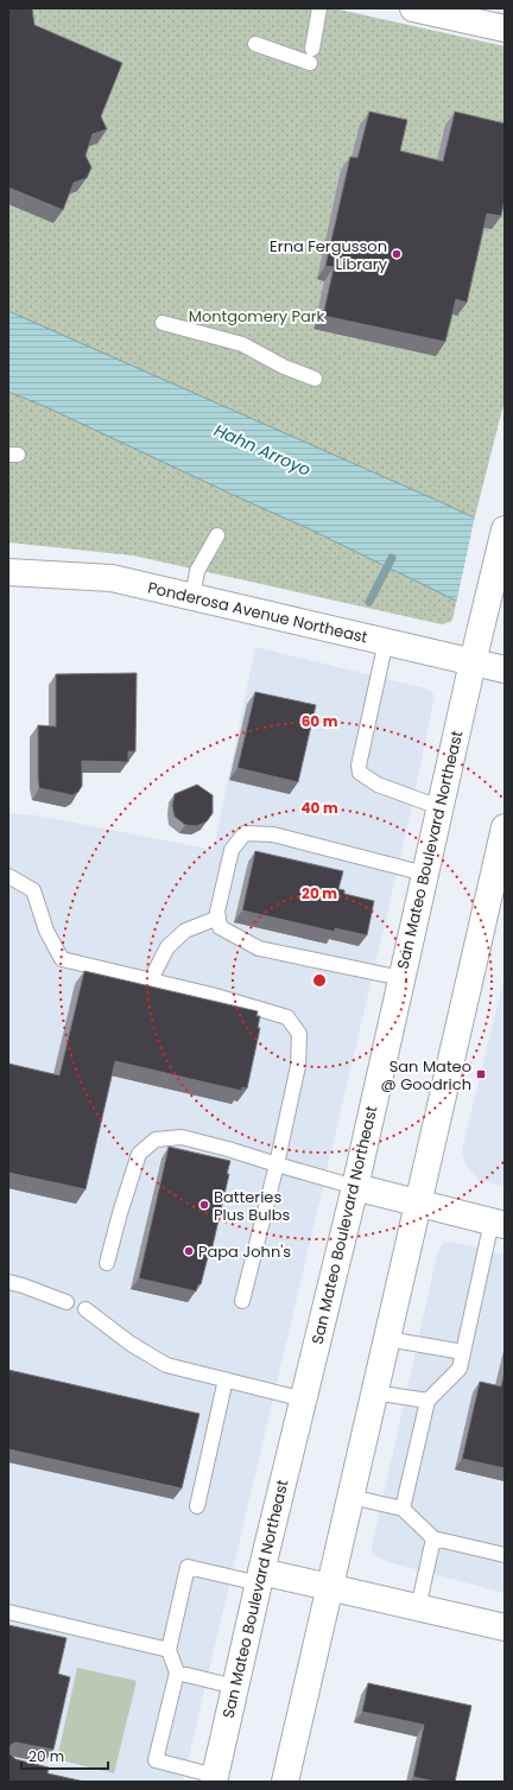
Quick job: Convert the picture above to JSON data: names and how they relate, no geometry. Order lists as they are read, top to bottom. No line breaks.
{"streets":{"main road":["Ponderosa Avenue Northeast","San Mateo Boulevard Northeast"]},"crossings":[["Ponderosa Avenue Northeast","San Mateo Boulevard Northeast"]],"water":["Hahn Arroyo"],"parks":["Montgomery Park"],"places":{"other":["Erna Fergusson Library","Batteries Plus Bulbs","Papa John's"],"transit":["San Mateo @ Goodrich"]},"scale_bar":"20 m","rings":["60 m","40 m","20 m"]}
